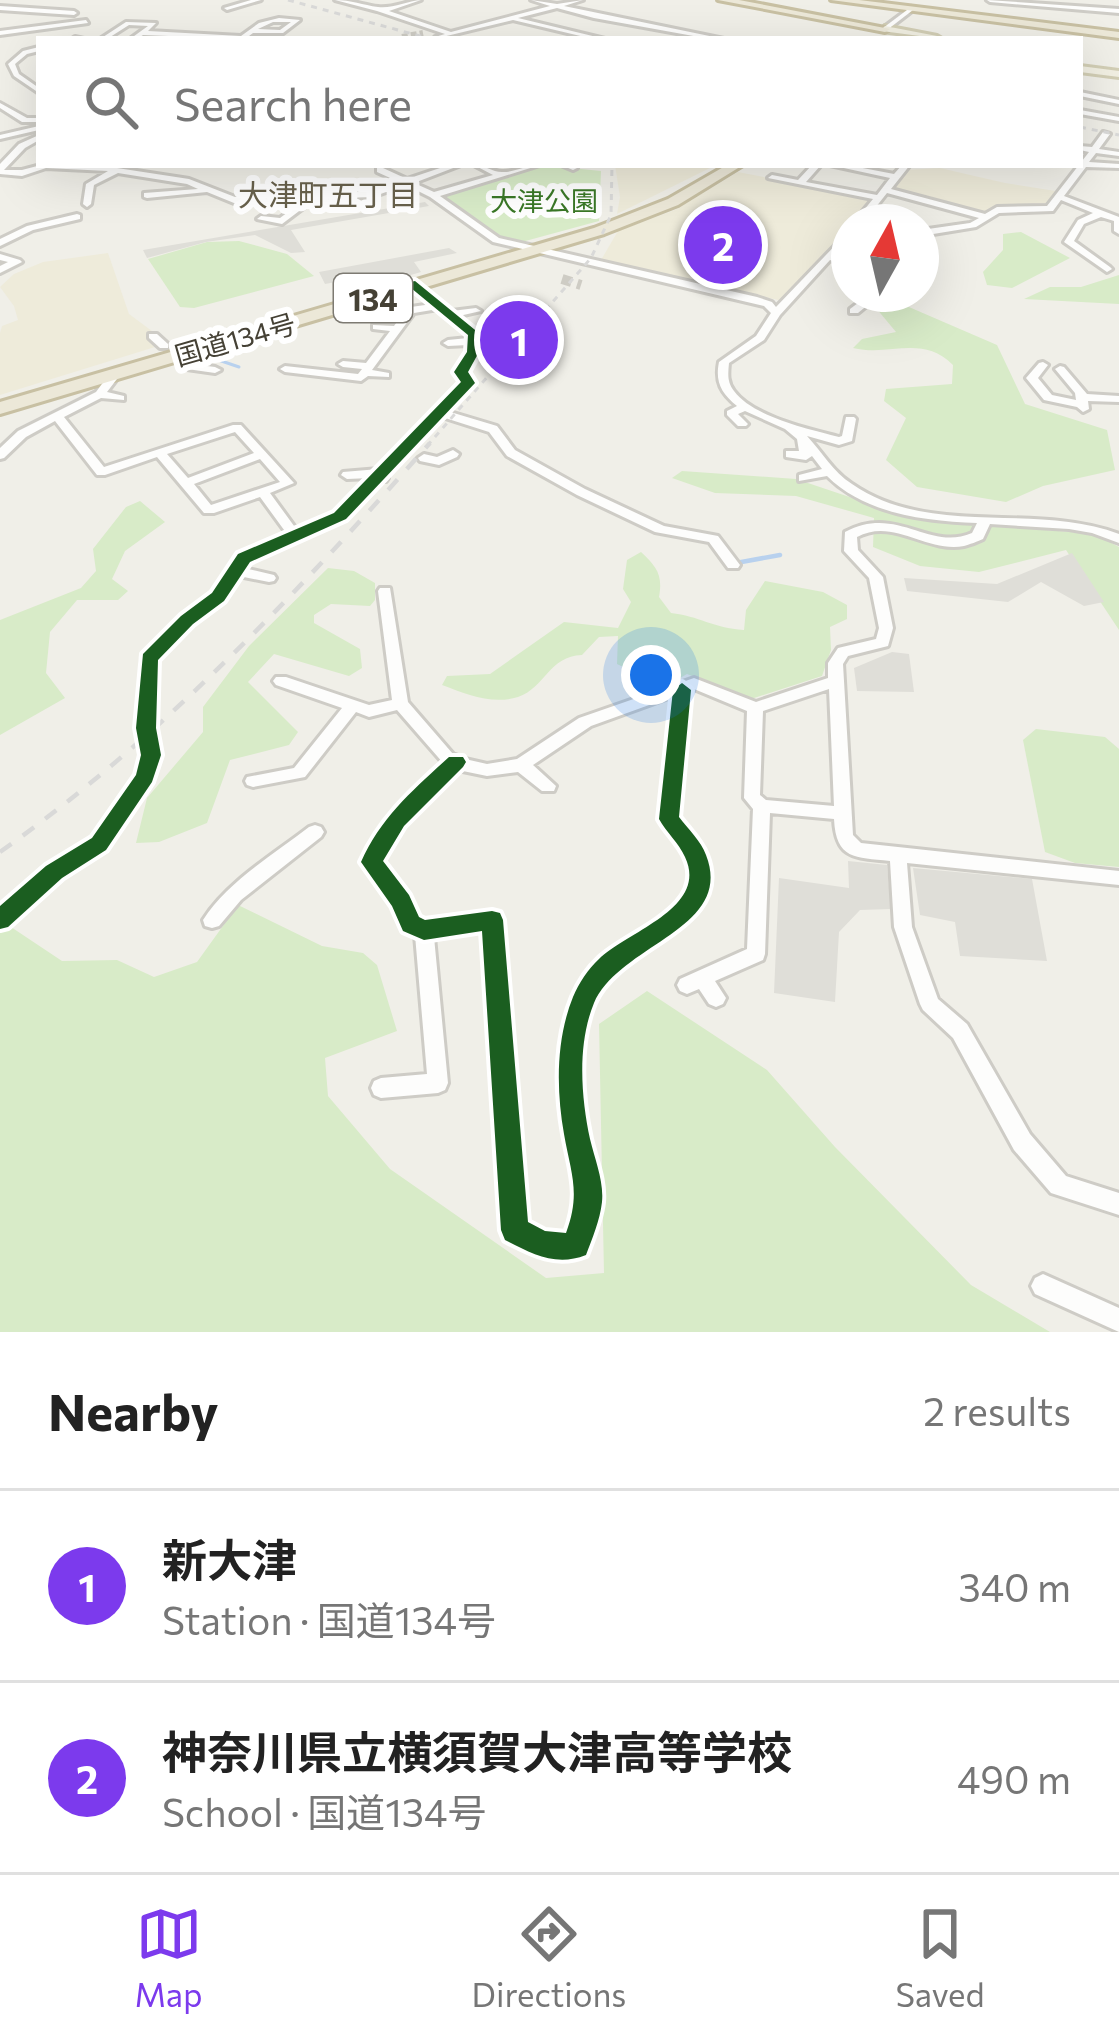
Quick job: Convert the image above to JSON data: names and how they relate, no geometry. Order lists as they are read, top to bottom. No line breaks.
{"streets":{"highway":["134","国道134号"]},"districts":["大津町五丁目"],"parks":["大津公園"],"north":"top","page":{"search":"Search here","pins":["2","1"],"heading":["Nearby","2 results"],"list":[{"mark":"1","name":"新大津","note":"Station · 国道134号","value":"340 m"},{"mark":"2","name":"神奈川県立横須賀大津高等学校","note":"School · 国道134号","value":"490 m"}],"nav":["Map","Directions","Saved"]}}
